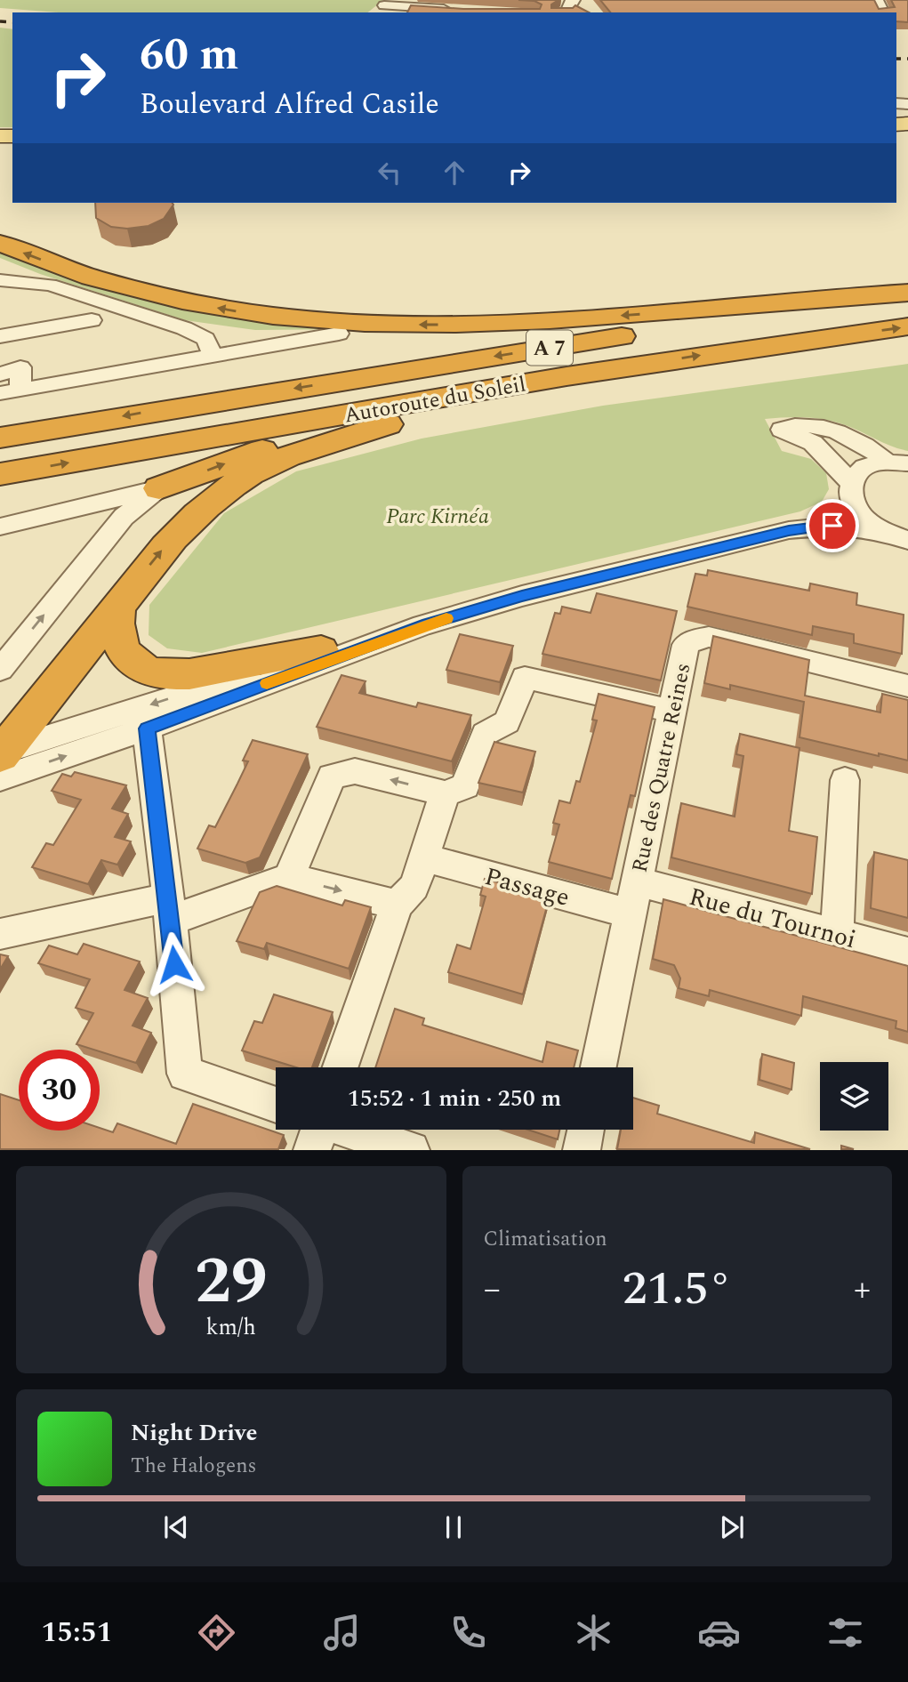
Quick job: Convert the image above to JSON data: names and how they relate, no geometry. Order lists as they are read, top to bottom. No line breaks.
{"streets":{"highway":["A 7","Autoroute du Soleil"],"street":["Rue des Quatre Reines","Passage","Rue du Tournoi"]},"crossings":[["Rue des Quatre Reines","Passage"],["Rue des Quatre Reines","Rue du Tournoi"]],"parks":["Parc Kirnéa"],"page":{"turn":["60 m","Boulevard Alfred Casile"],"limit":"30","trip":"15:52 · 1 min · 250 m","tile":"Climatisation","heat":["−","21.5°","+"],"song":["Night Drive","The Halogens"],"tabs":"15:51","gauge":["29","km/h"]}}
